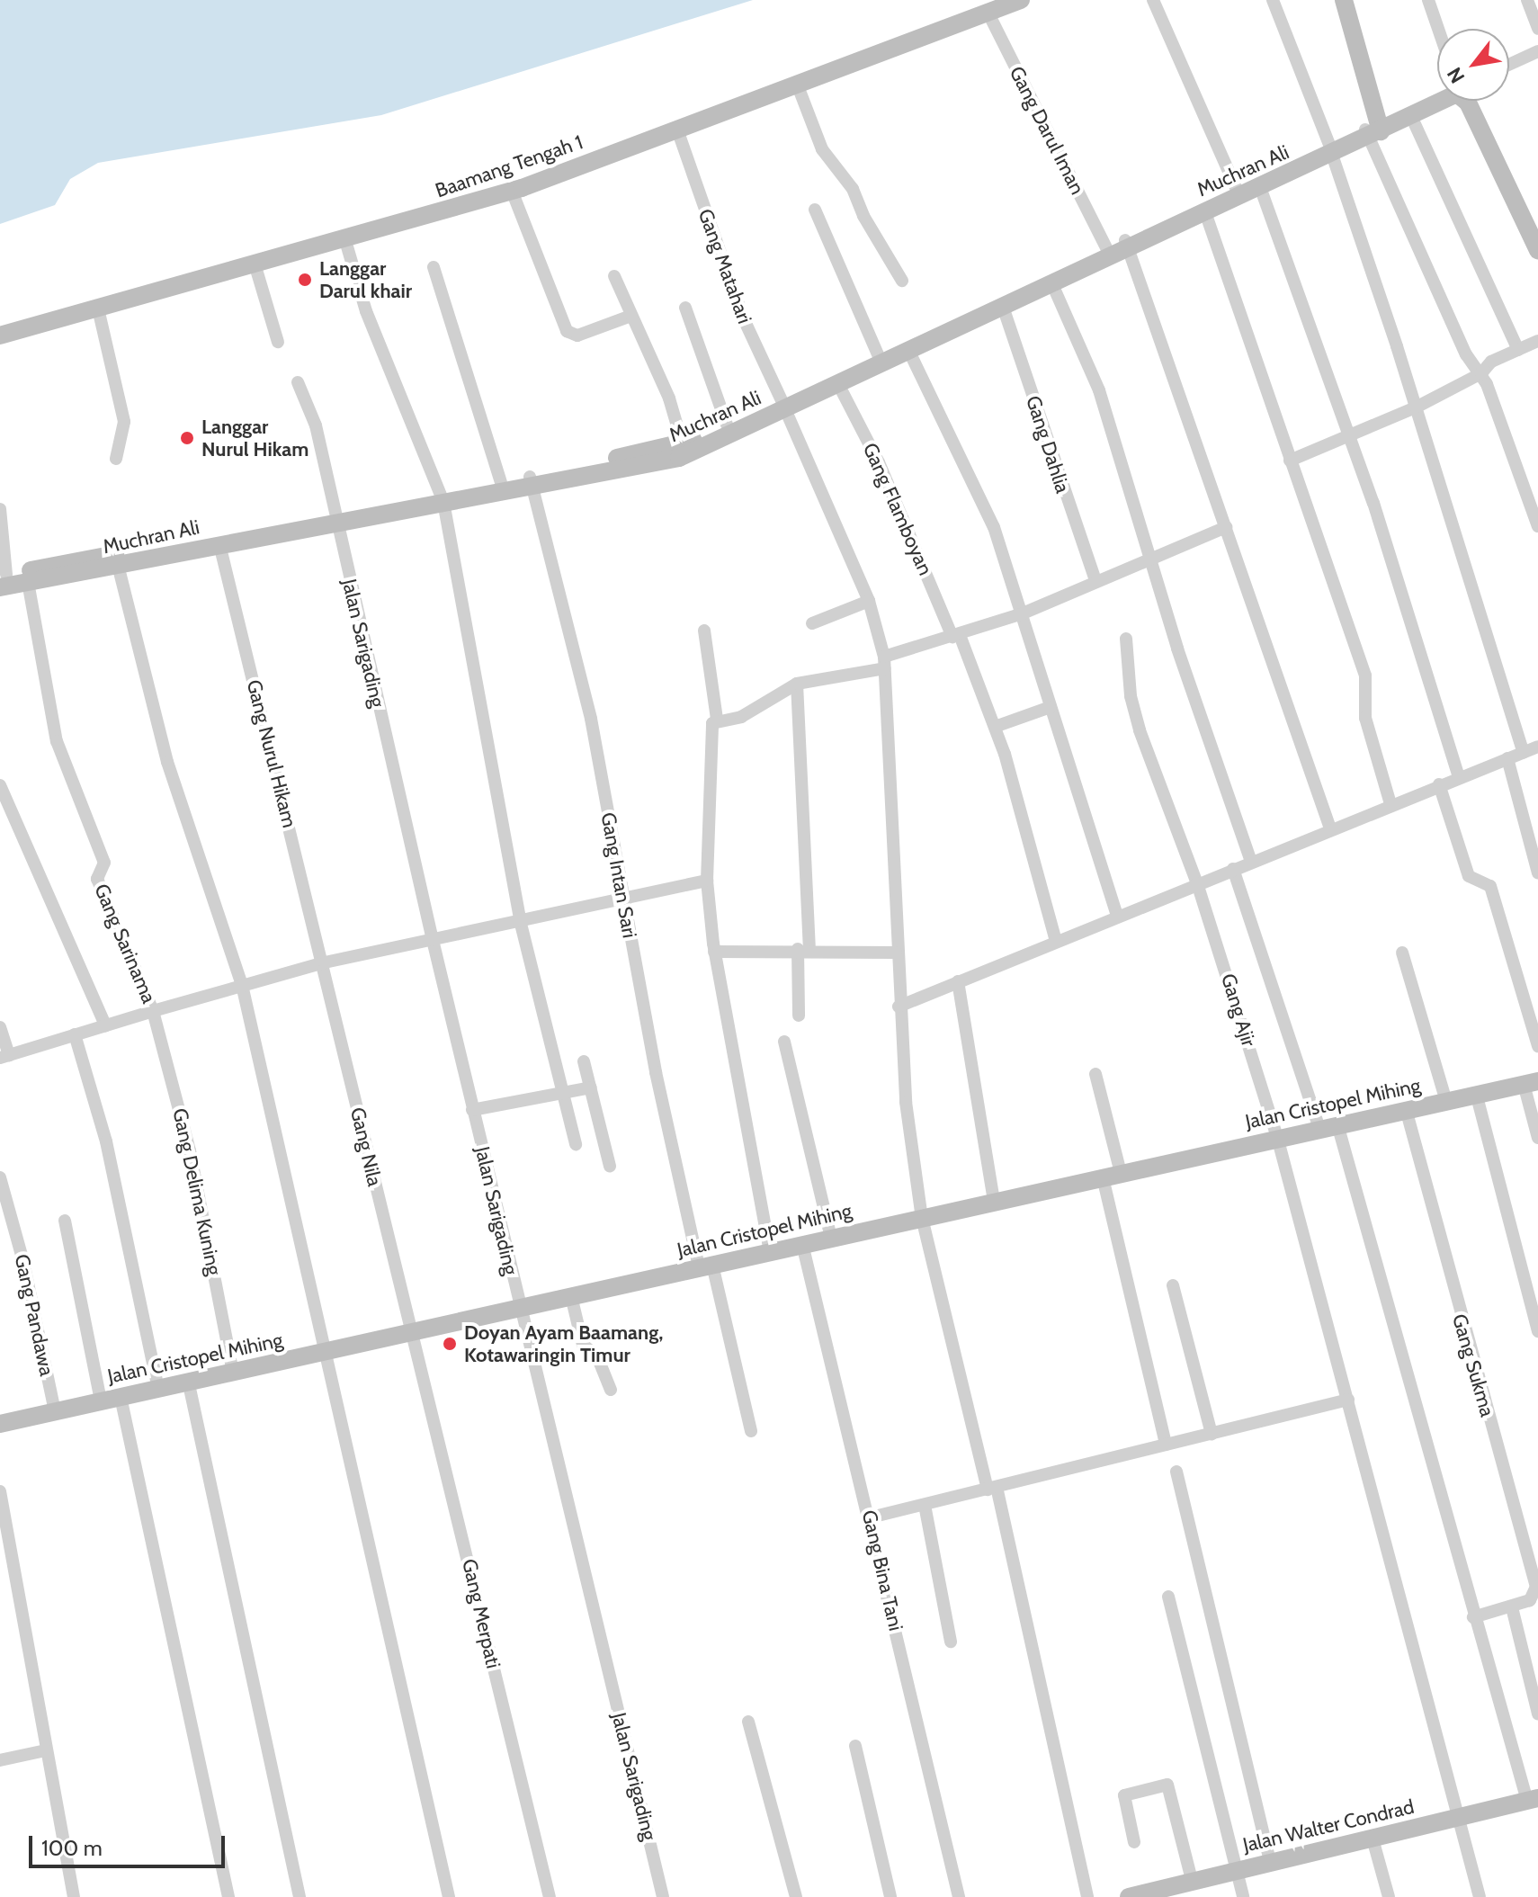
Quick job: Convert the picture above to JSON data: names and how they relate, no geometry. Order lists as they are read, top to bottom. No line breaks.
{"streets":{"street":["Gang Darul Iman","Baamang Tengah 1","Muchran Ali","Gang Matahari","Gang Dahlia","Gang Flamboyan","Jalan Sarigading","Gang Nurul Hikam","Gang Intan Sari","Gang Sarinama","Gang Ajir","Jalan Cristopel Mihing","Gang Nila","Gang Delima Kuning","Gang Pandawa","Gang Sukma","Gang Bina Tani","Gang Merpati","Jalan Walter Condrad"]},"crossings":[["Gang Darul Iman","Baamang Tengah 1"],["Gang Darul Iman","Muchran Ali"],["Baamang Tengah 1","Gang Matahari"],["Muchran Ali","Gang Matahari"],["Muchran Ali","Gang Dahlia"],["Muchran Ali","Gang Flamboyan"],["Muchran Ali","Jalan Sarigading"],["Muchran Ali","Gang Nurul Hikam"],["Muchran Ali","Gang Intan Sari"],["Muchran Ali","Gang Sarinama"],["Gang Matahari","Jalan Cristopel Mihing"],["Jalan Sarigading","Gang Sarinama"],["Jalan Sarigading","Jalan Cristopel Mihing"],["Gang Nurul Hikam","Gang Sarinama"],["Gang Nurul Hikam","Gang Nila"],["Gang Intan Sari","Gang Sarinama"],["Gang Intan Sari","Jalan Cristopel Mihing"],["Gang Sarinama","Gang Nila"],["Gang Sarinama","Gang Delima Kuning"],["Gang Ajir","Jalan Cristopel Mihing"],["Gang Ajir","Jalan Walter Condrad"],["Jalan Cristopel Mihing","Gang Nila"],["Jalan Cristopel Mihing","Gang Delima Kuning"],["Jalan Cristopel Mihing","Gang Pandawa"],["Jalan Cristopel Mihing","Gang Sukma"],["Jalan Cristopel Mihing","Gang Bina Tani"],["Jalan Cristopel Mihing","Gang Merpati"],["Gang Nila","Gang Merpati"]],"places":["Langgar Darul khair","Langgar Nurul Hikam","Doyan Ayam Baamang, Kotawaringin Timur"],"scale_bar":"100 m","north":"bottom left"}
